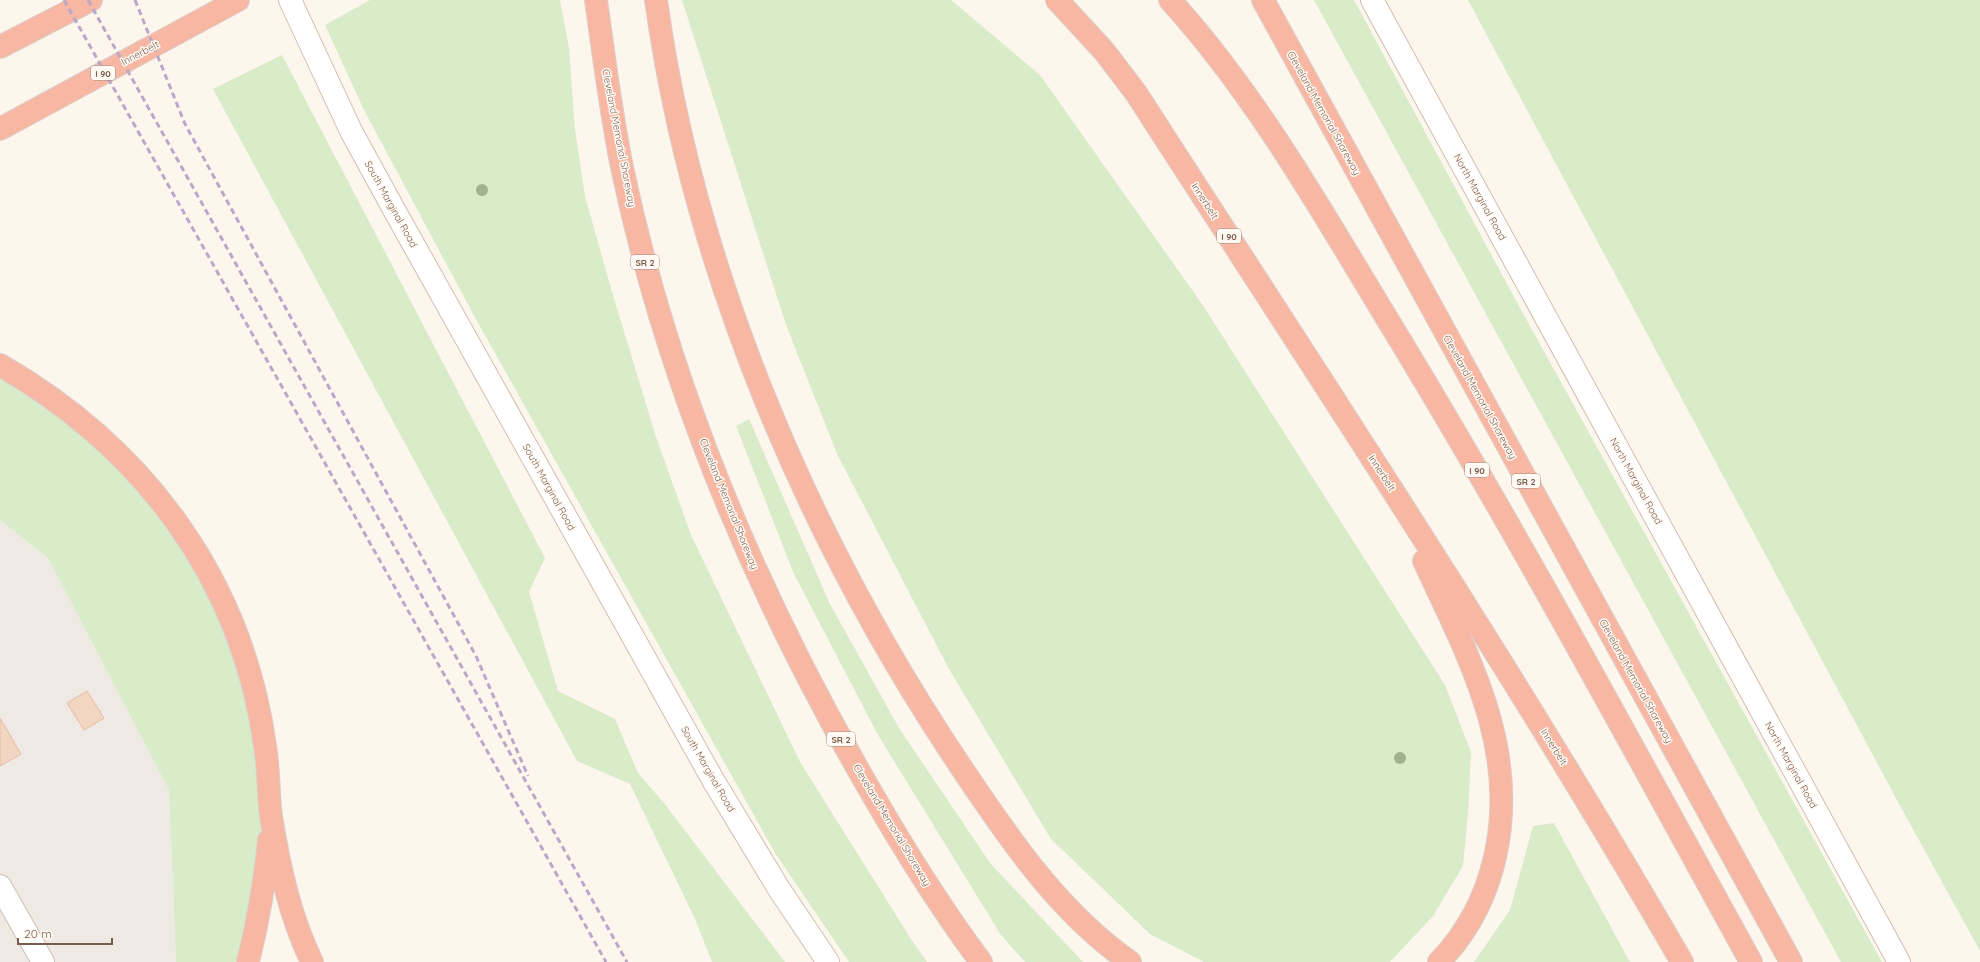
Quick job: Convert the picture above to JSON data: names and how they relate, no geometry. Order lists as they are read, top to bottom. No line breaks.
{"streets":{"highway":["Innerbelt","I 90","Cleveland Memorial Shoreway","SR 2"],"street":["North Marginal Road","South Marginal Road"]},"scale_bar":"20 m"}
